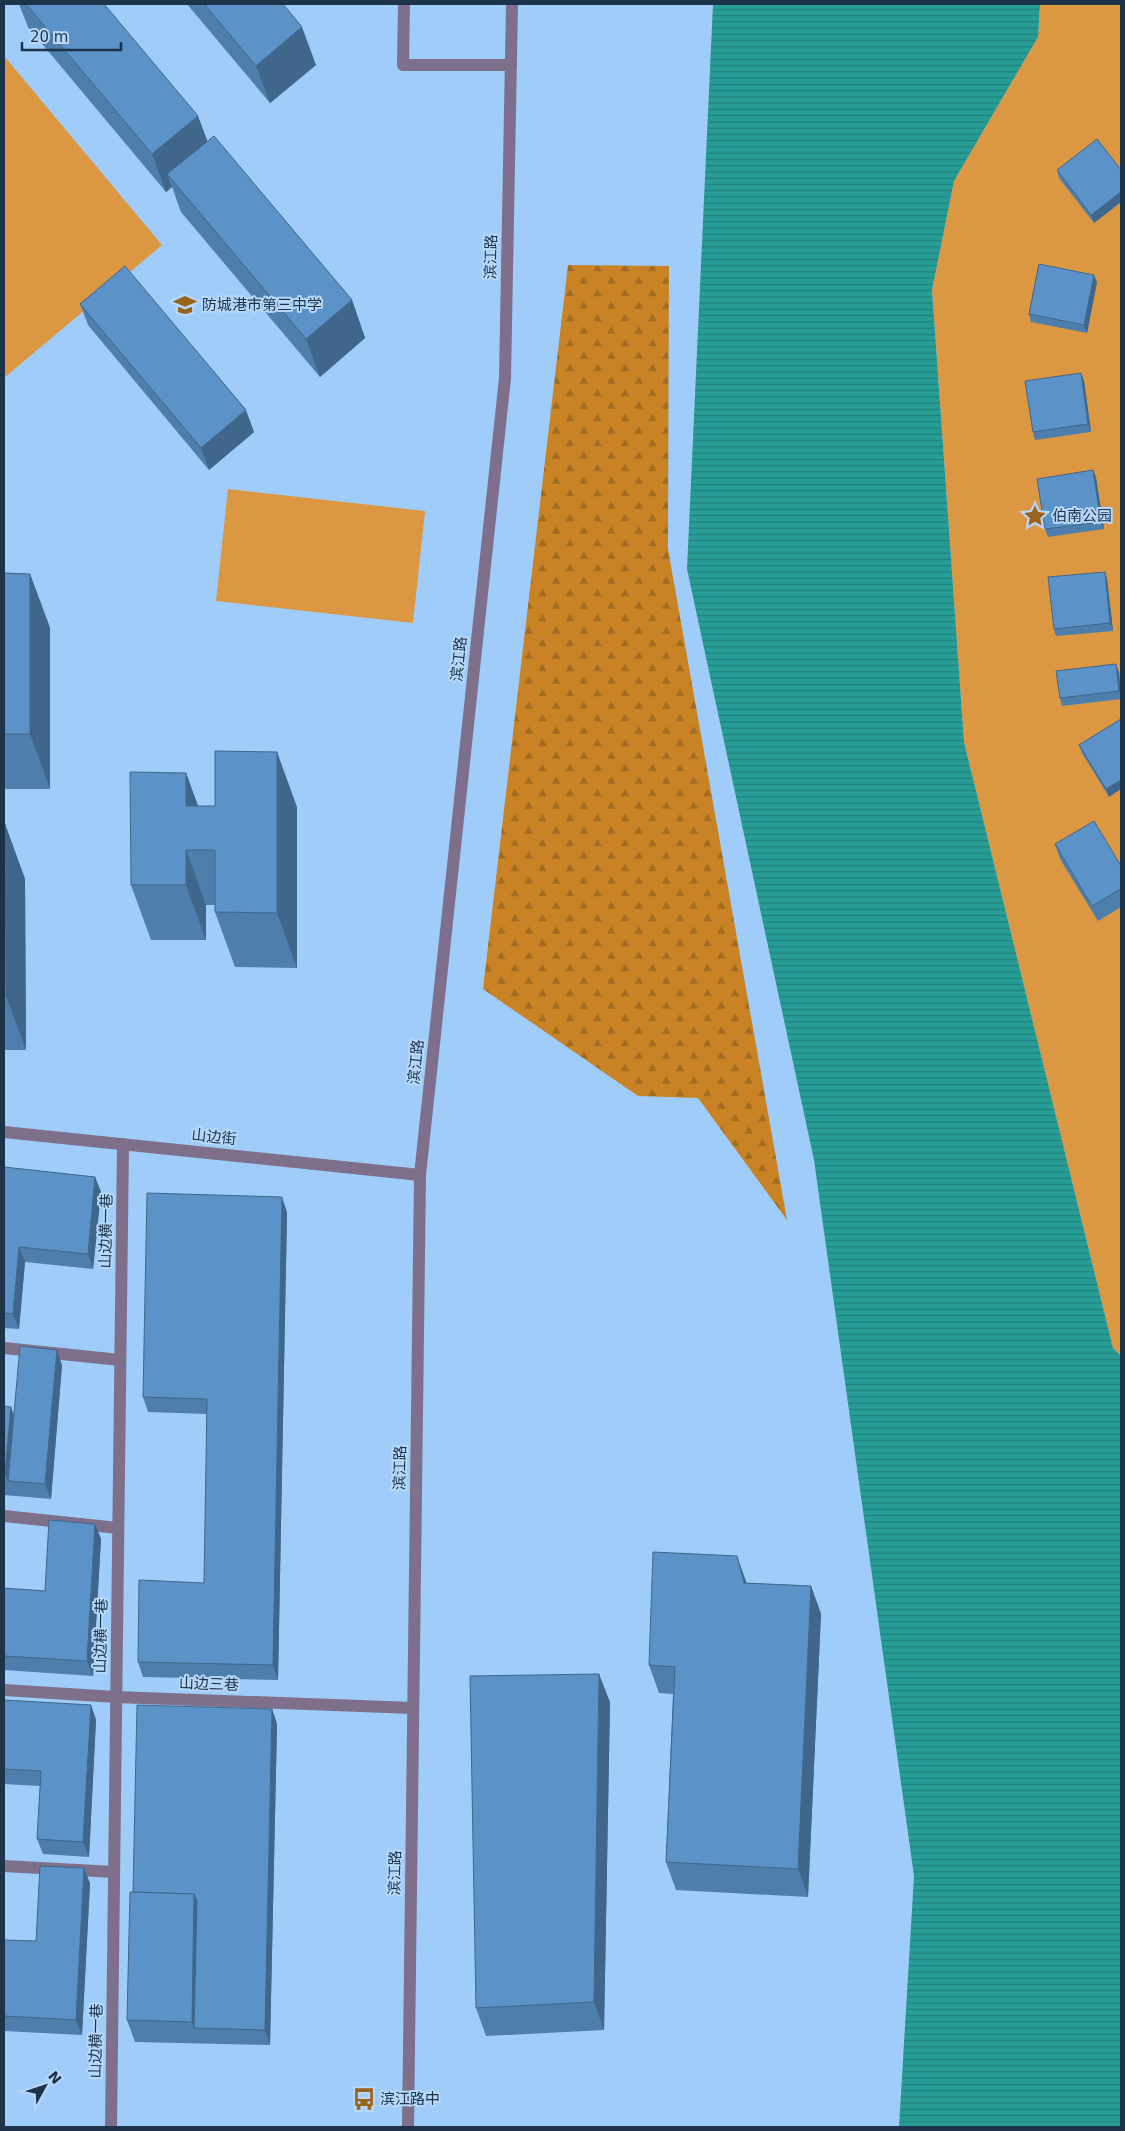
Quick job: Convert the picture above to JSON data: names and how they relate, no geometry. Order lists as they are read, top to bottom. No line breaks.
{"streets":{"street":["滨江路","山边街","山边横一巷","山边三巷"]},"crossings":[["滨江路","山边街"],["滨江路","山边三巷"],["山边街","山边横一巷"],["山边横一巷","山边三巷"]],"places":{"school or university":["防城港市第三中学"],"place":["伯南公园"],"bus stop":["滨江路中"]},"scale_bar":"20 m","north":"top right"}
